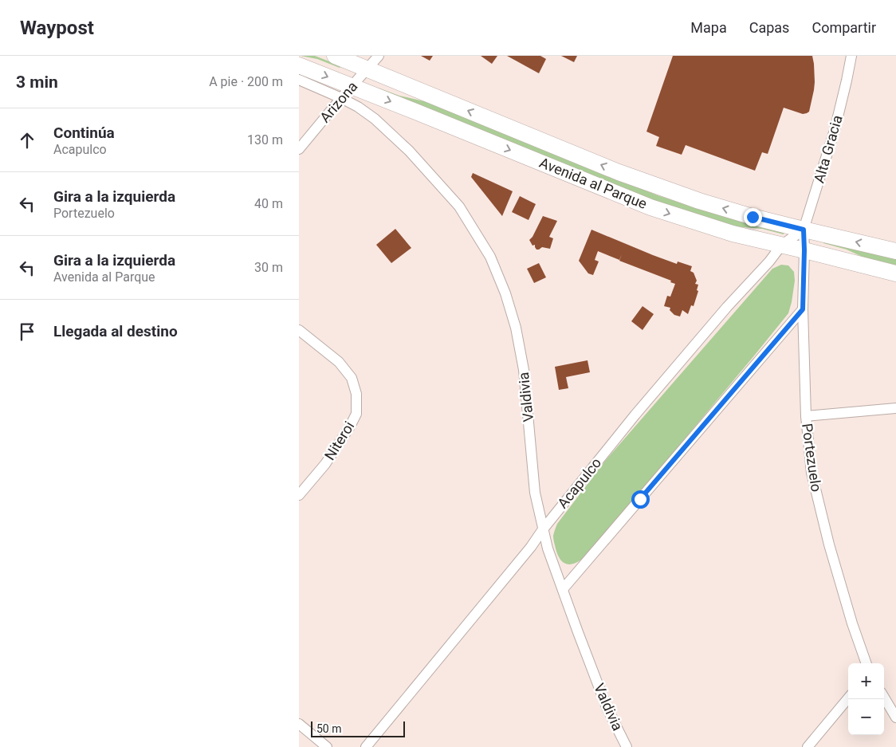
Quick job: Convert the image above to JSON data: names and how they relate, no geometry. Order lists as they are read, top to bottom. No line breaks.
{"streets":{"main road":["Avenida al Parque"],"street":["Arizona","Alta Gracia","Valdivia","Niteroi","Portezuelo","Acapulco"]},"crossings":[["Arizona","Avenida al Parque"],["Arizona","Valdivia"],["Alta Gracia","Avenida al Parque"],["Alta Gracia","Portezuelo"],["Avenida al Parque","Valdivia"],["Avenida al Parque","Portezuelo"],["Avenida al Parque","Acapulco"],["Valdivia","Acapulco"]],"scale_bar":"50 m","page":{"header":"Waypost","nav":["Mapa","Capas","Compartir"],"heading":["3 min","A pie · 200 m"],"list":[["Continúa","Acapulco","130 m"],["Gira a la izquierda","Portezuelo","40 m"],["Gira a la izquierda","Avenida al Parque","30 m"],"Llegada al destino"],"map_buttons":["+","−"],"scale":"50 m"}}
